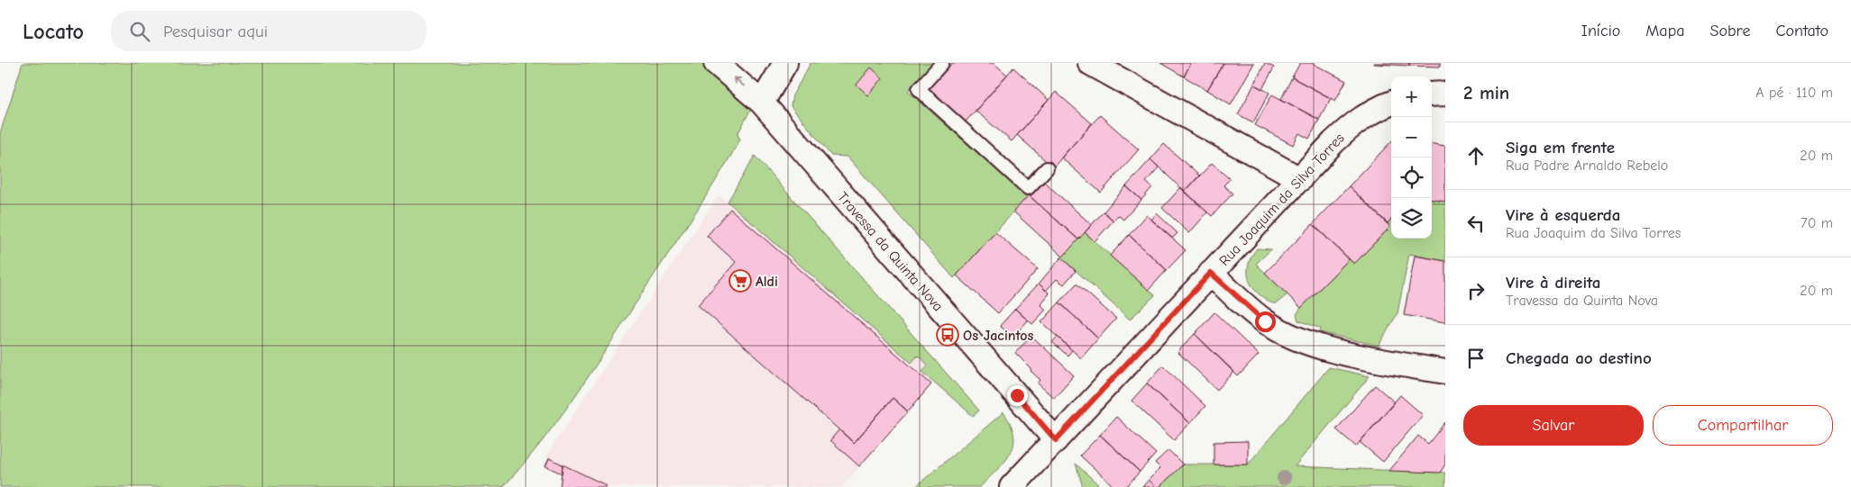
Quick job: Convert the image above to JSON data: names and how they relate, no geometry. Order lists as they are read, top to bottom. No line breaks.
{"streets":{"street":["Rua Joaquim da Silva Torres","Travessa da Quinta Nova"]},"crossings":[["Rua Joaquim da Silva Torres","Travessa da Quinta Nova"]],"places":{"supermarket":["Aldi"],"bus stop":["Os Jacintos"]},"page":{"header":"Locato","search":"Pesquisar aqui","nav":["Início","Mapa","Sobre","Contato"],"heading":["2 min","A pé · 110 m"],"map_buttons":["+","−"],"list":[["Siga em frente","Rua Padre Arnaldo Rebelo","20 m"],["Vire à esquerda","Rua Joaquim da Silva Torres","70 m"],["Vire à direita","Travessa da Quinta Nova","20 m"],"Chegada ao destino"],"buttons":["Salvar","Compartilhar"]}}
